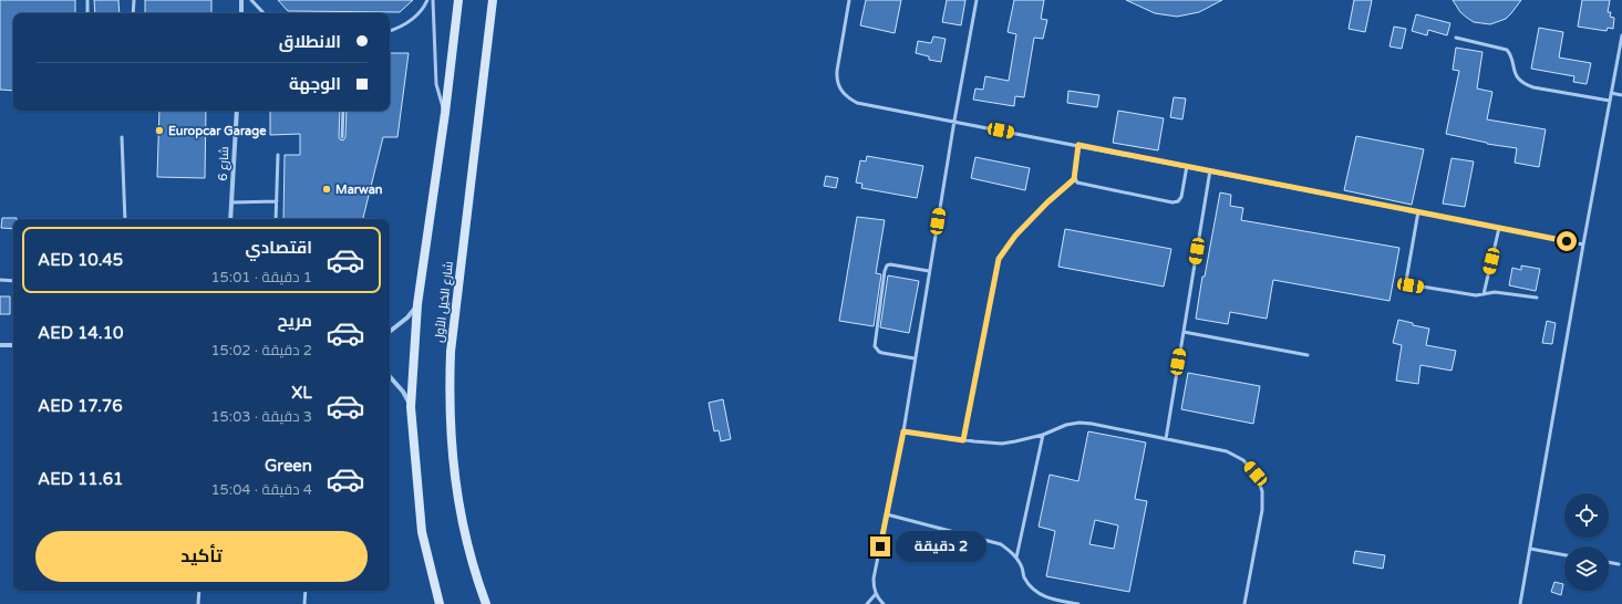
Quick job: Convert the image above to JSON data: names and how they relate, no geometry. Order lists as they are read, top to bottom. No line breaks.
{"streets":{"main road":["شارع الخيل الأول"],"street":["شارع 6"]},"places":["Europcar Garage","Marwan"],"page":{"banner":["الانطلاق","الوجهة"],"list":[{"name":"اقتصادي","note":"1 دقيقة · 15:01","value":"AED 10.45"},{"name":"مريح","note":"2 دقيقة · 15:02","value":"AED 14.10"},{"name":"XL","note":"3 دقيقة · 15:03","value":"AED 17.76"},{"name":"Green","note":"4 دقيقة · 15:04","value":"AED 11.61"}],"buttons":"تأكيد","bubble":"2 دقيقة"}}
